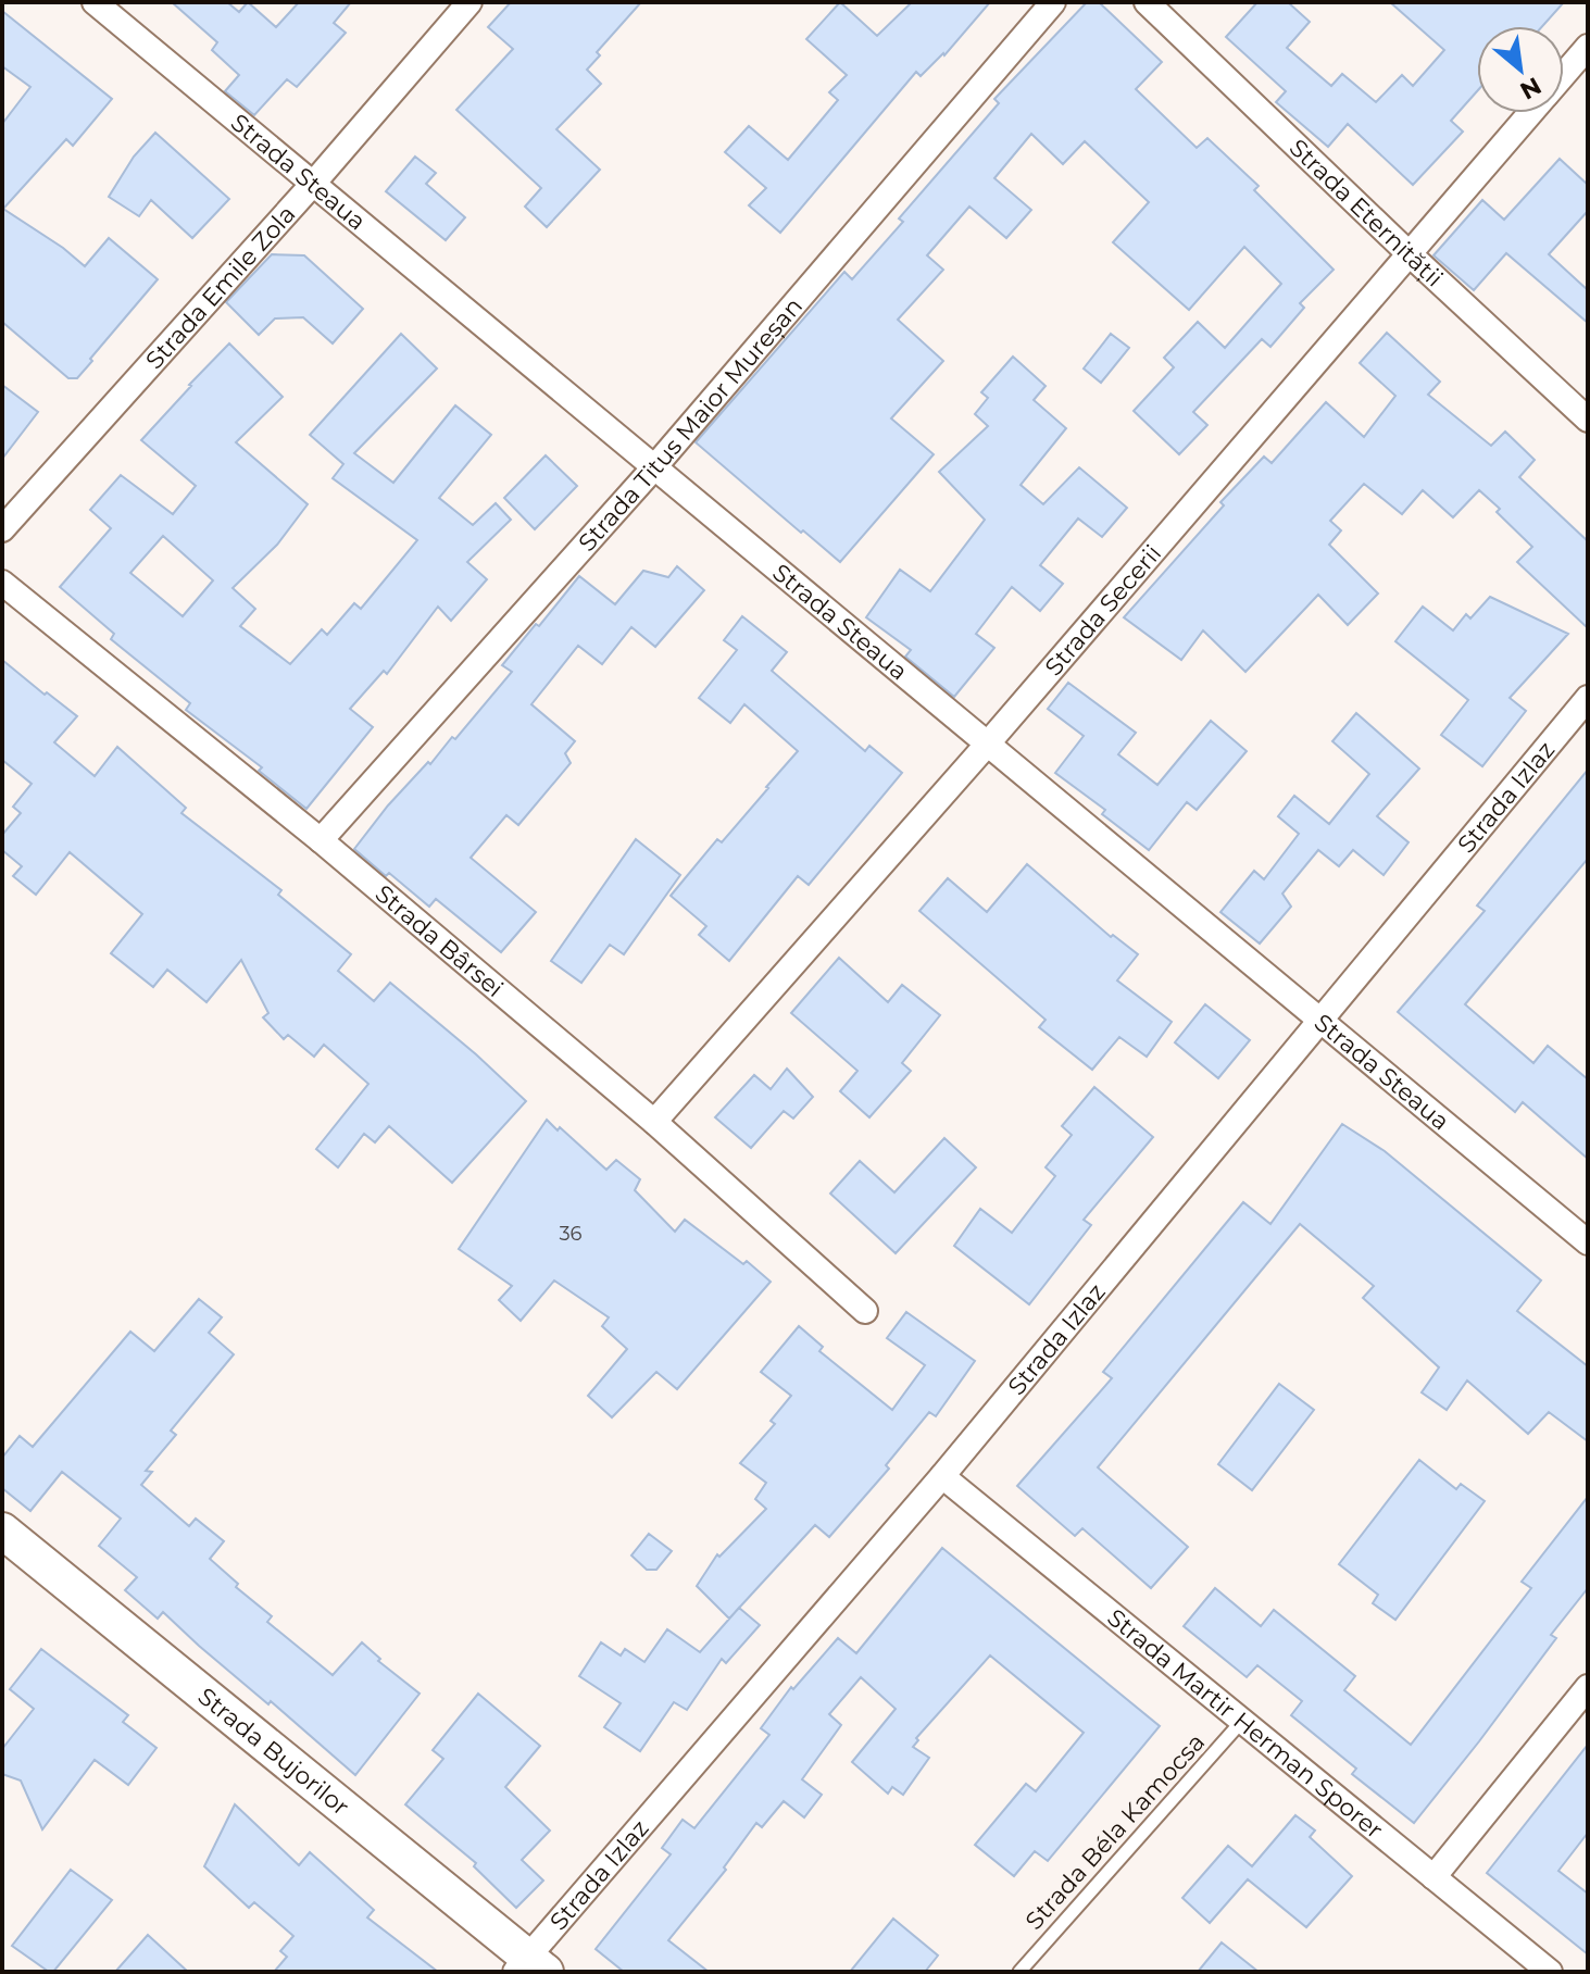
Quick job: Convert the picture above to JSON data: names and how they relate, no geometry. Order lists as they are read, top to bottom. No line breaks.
{"streets":{"main road":["Strada Bujorilor"],"street":["Strada Steaua","Strada Eternității","Strada Emile Zola","Strada Titus Maior Mureșan","Strada Secerii","Strada Izlaz","Strada Bârsei","Strada Martir Herman Sporer"],"lane":["Strada Béla Kamocsa"]},"crossings":[["Strada Steaua","Strada Emile Zola"],["Strada Steaua","Strada Titus Maior Mureșan"],["Strada Steaua","Strada Secerii"],["Strada Steaua","Strada Izlaz"],["Strada Eternității","Strada Secerii"],["Strada Titus Maior Mureșan","Strada Bârsei"],["Strada Secerii","Strada Bârsei"],["Strada Izlaz","Strada Martir Herman Sporer"],["Strada Izlaz","Strada Bujorilor"],["Strada Martir Herman Sporer","Strada Béla Kamocsa"]],"house_numbers":["36"],"north":"bottom right"}
